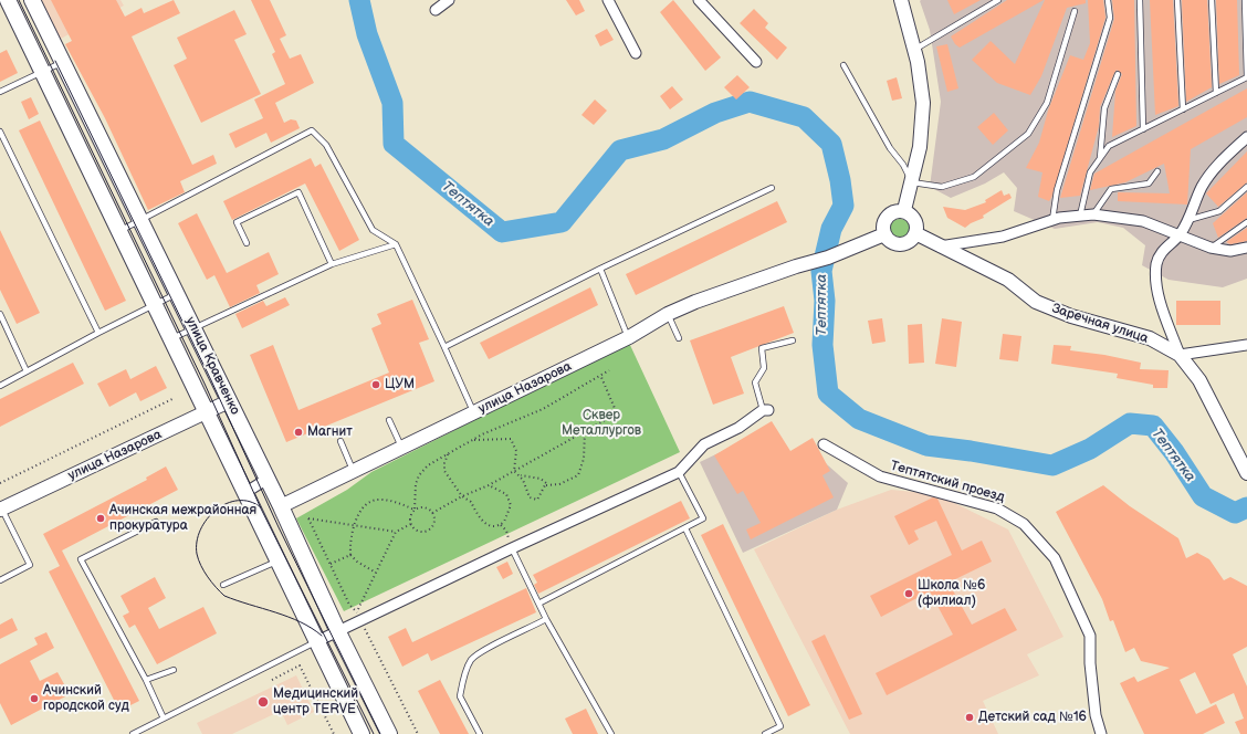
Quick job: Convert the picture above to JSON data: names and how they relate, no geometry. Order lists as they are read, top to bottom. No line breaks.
{"streets":{"main road":["Заречная улица","улица Кравченко","улица Назарова"],"street":["Тептятский проезд"]},"crossings":[["Заречная улица","улица Назарова"],["улица Кравченко","улица Назарова"]],"water":["Тептятка"],"parks":["Сквер Металлургов"],"places":["ЦУМ","Магнит","Ачинская межрайонная прокуратура","Школа №6 (филиал)","Ачинский городской суд","Медицинский центр TERVE","Детский сад №16"]}
